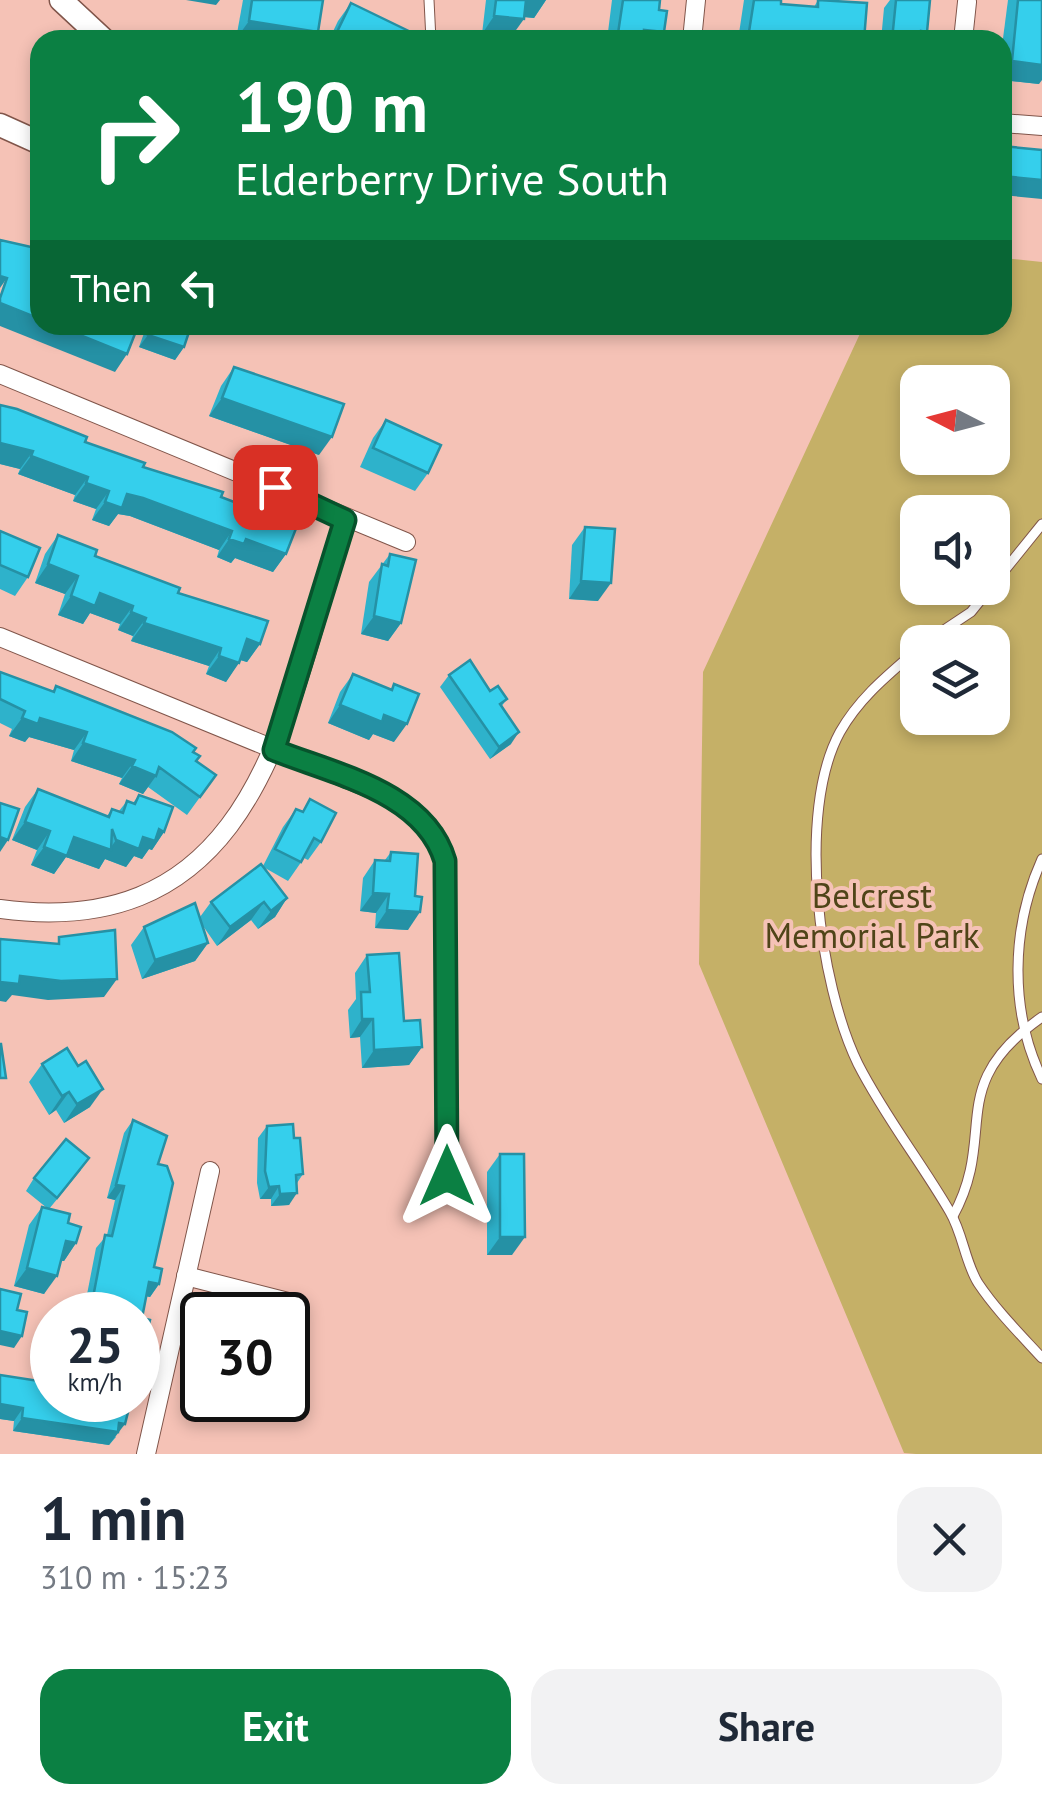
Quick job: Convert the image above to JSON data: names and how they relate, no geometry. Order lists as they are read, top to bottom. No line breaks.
{"parks":["Belcrest Memorial Park"],"north":"left","page":{"turn":["190 m","Elderberry Drive South"],"then":"Then","speed":"25 km/h","limit":"30","heading":["1 min","310 m · 15:23"],"buttons":["Exit","Share"]}}
